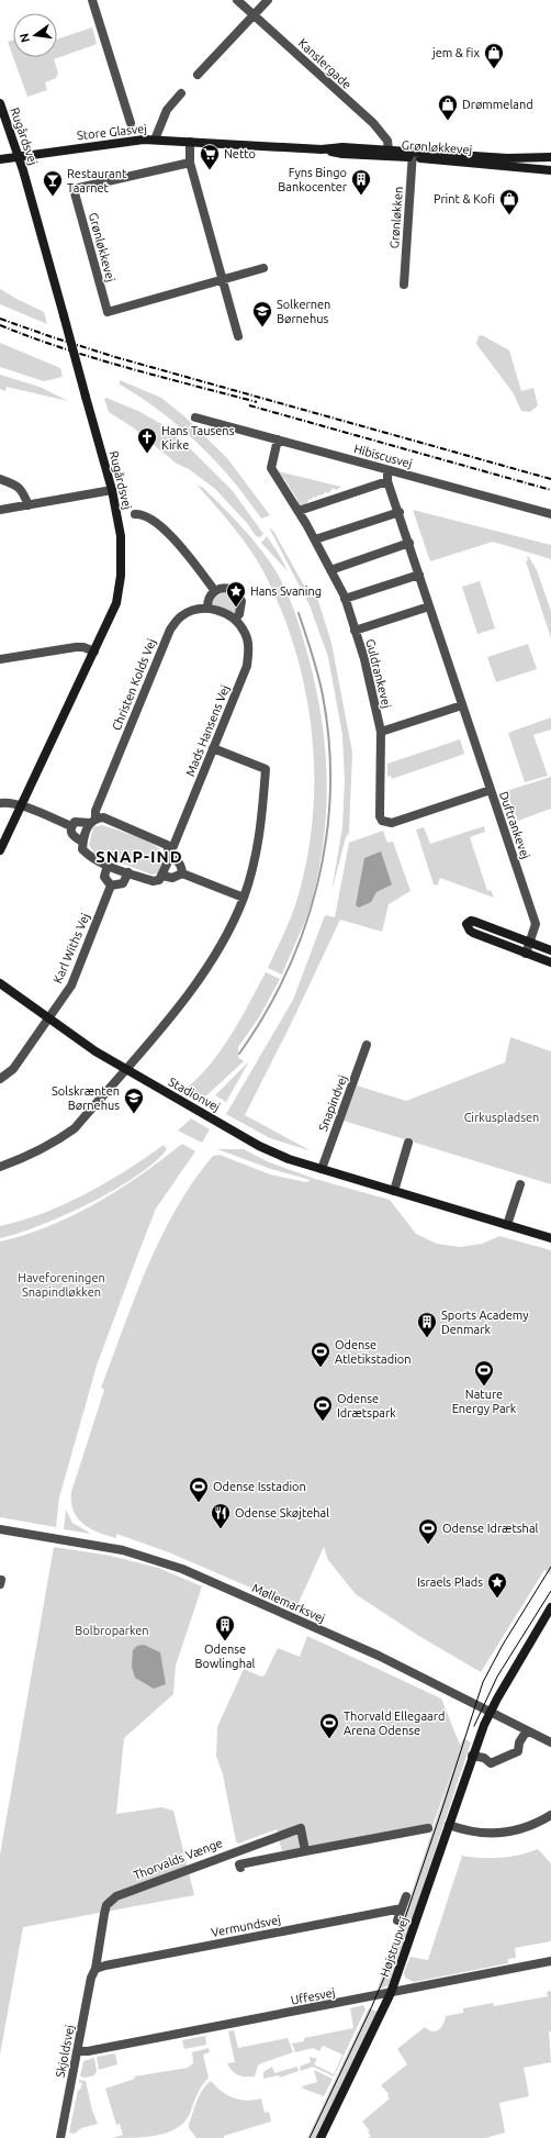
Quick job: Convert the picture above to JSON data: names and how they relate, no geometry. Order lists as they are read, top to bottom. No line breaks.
{"streets":{"street":["Kanslergade","Store Glasvej","Rugårdsvej","Grønløkkevej","Grønløkken","Hibiscusvej","Guldrankevej","Christen Kolds Vej","Mads Hansens Vej","Duftrankevej","Karl Withs Vej","Stadionvej","Snapindvej","Møllemarksvej","Thorvalds Vænge","Vermundsvej","Højstrupvej","Uffesvej","Skjoldsvej"]},"crossings":[["Kanslergade","Grønløkkevej"],["Store Glasvej","Rugårdsvej"],["Store Glasvej","Grønløkkevej"],["Grønløkkevej","Grønløkken"],["Hibiscusvej","Guldrankevej"],["Hibiscusvej","Duftrankevej"],["Guldrankevej","Duftrankevej"],["Karl Withs Vej","Stadionvej"],["Stadionvej","Snapindvej"],["Møllemarksvej","Højstrupvej"],["Thorvalds Vænge","Vermundsvej"],["Thorvalds Vænge","Skjoldsvej"],["Vermundsvej","Skjoldsvej"],["Højstrupvej","Uffesvej"],["Uffesvej","Skjoldsvej"]],"districts":["SNAP-IND"],"parks":["Cirkuspladsen","Haveforeningen Snapindløkken","Bolbroparken"],"places":{"shop":["jem & fix","Drømmeland","Print & Kofi"],"supermarket":["Netto"],"building":["Fyns Bingo Bankocenter","Sports Academy Denmark","Odense Bowlinghal"],"bar":["Restaurant Taarnet"],"school or university":["Solkernen Børnehus","Solskrænten Børnehus"],"church":["Hans Tausens Kirke"],"place":["Hans Svaning","Israels Plads"],"sports":["Odense Atletikstadion","Nature Energy Park","Odense Idrætspark","Odense Isstadion","Odense Idrætshal","Thorvald Ellegaard Arena Odense"],"restaurant":["Odense Skøjtehal"]},"north":"left"}
